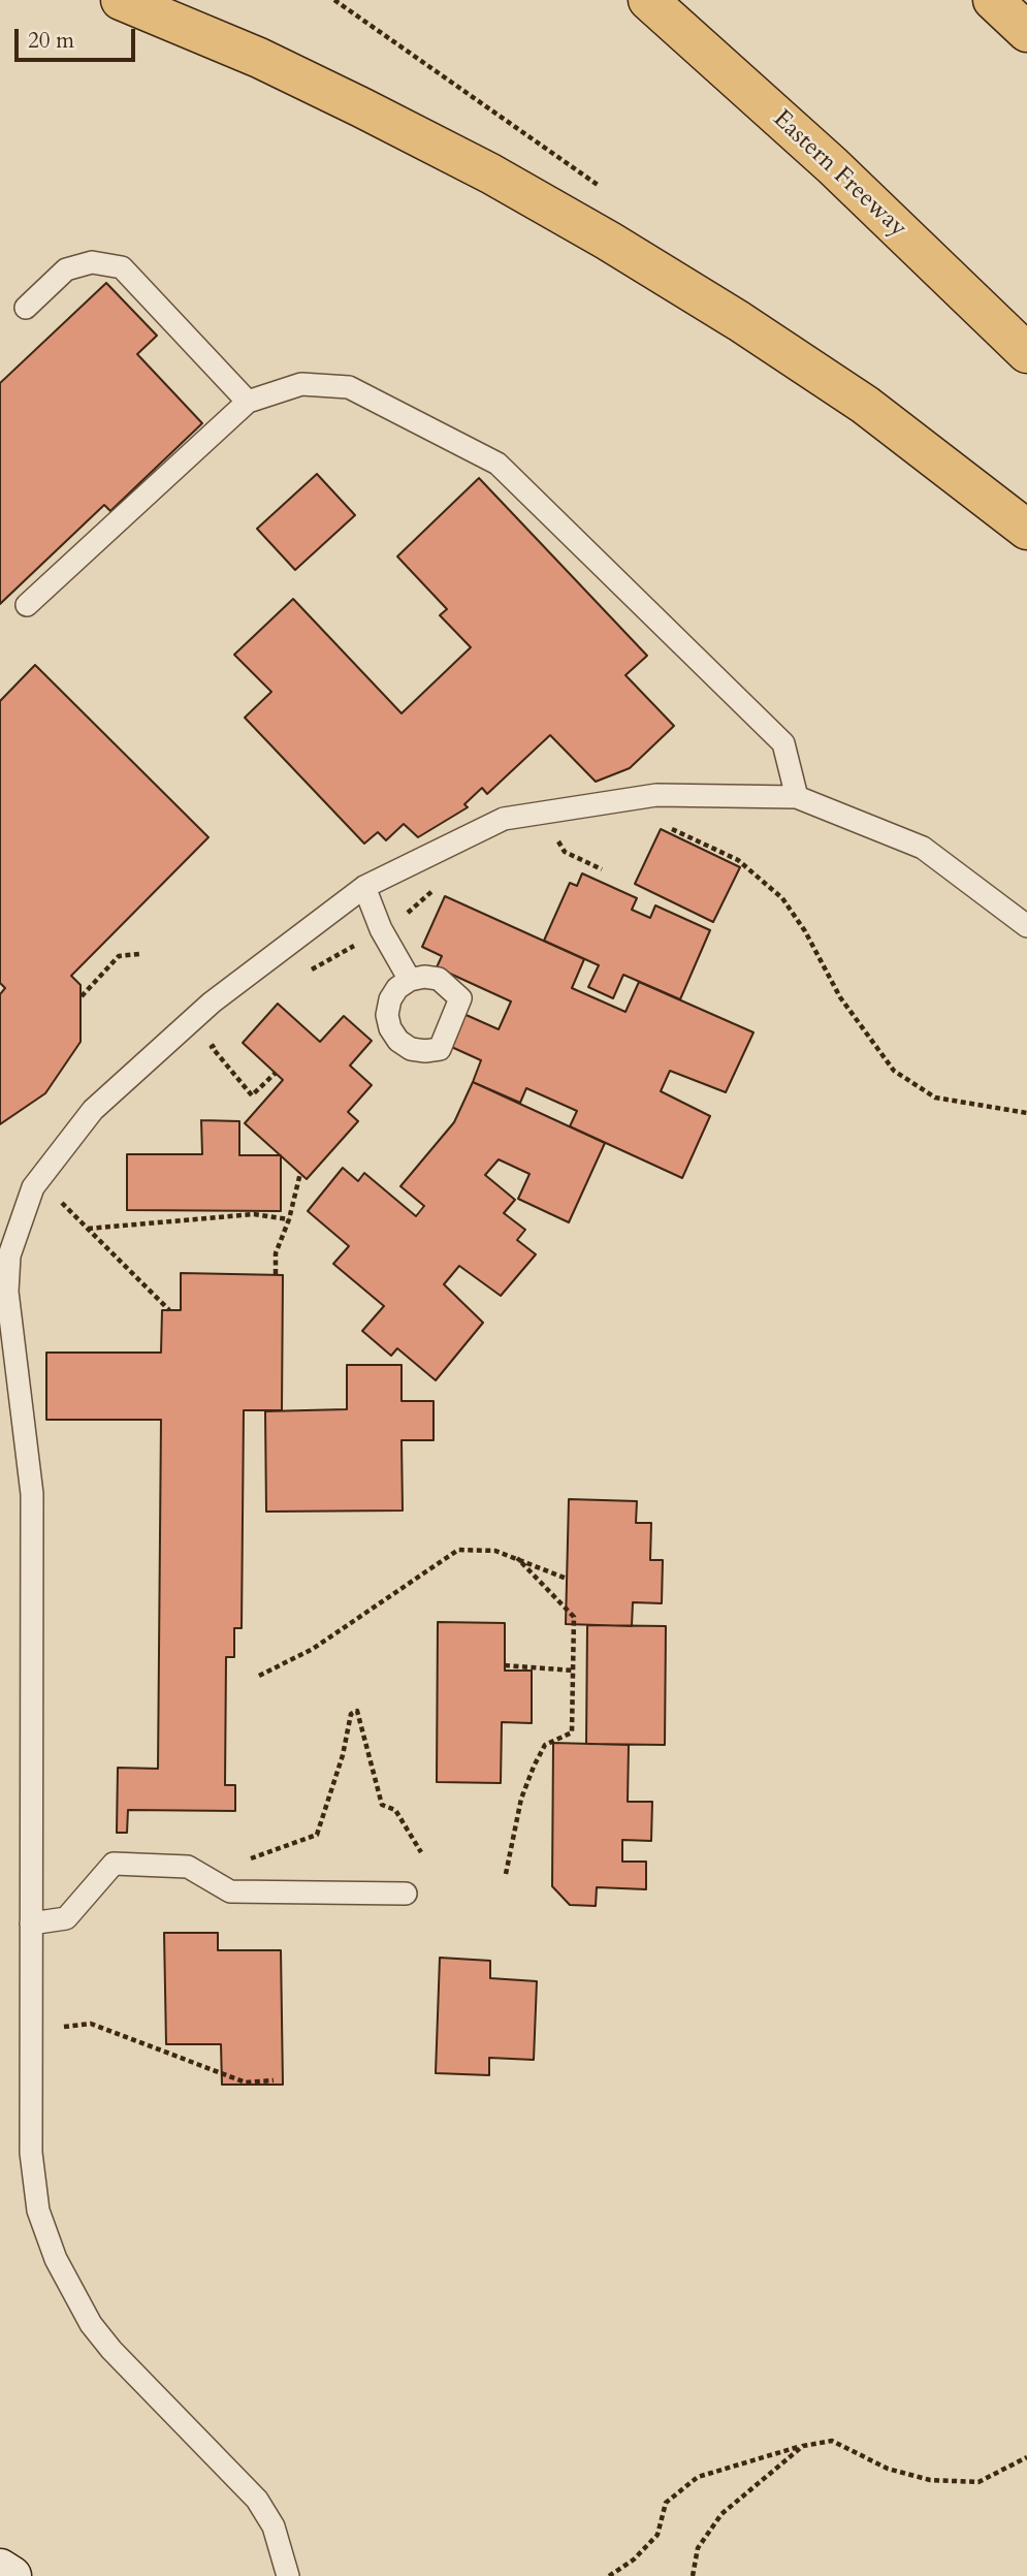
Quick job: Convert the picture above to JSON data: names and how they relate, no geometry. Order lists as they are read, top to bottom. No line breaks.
{"streets":{"highway":["Eastern Freeway"]},"scale_bar":"20 m"}
